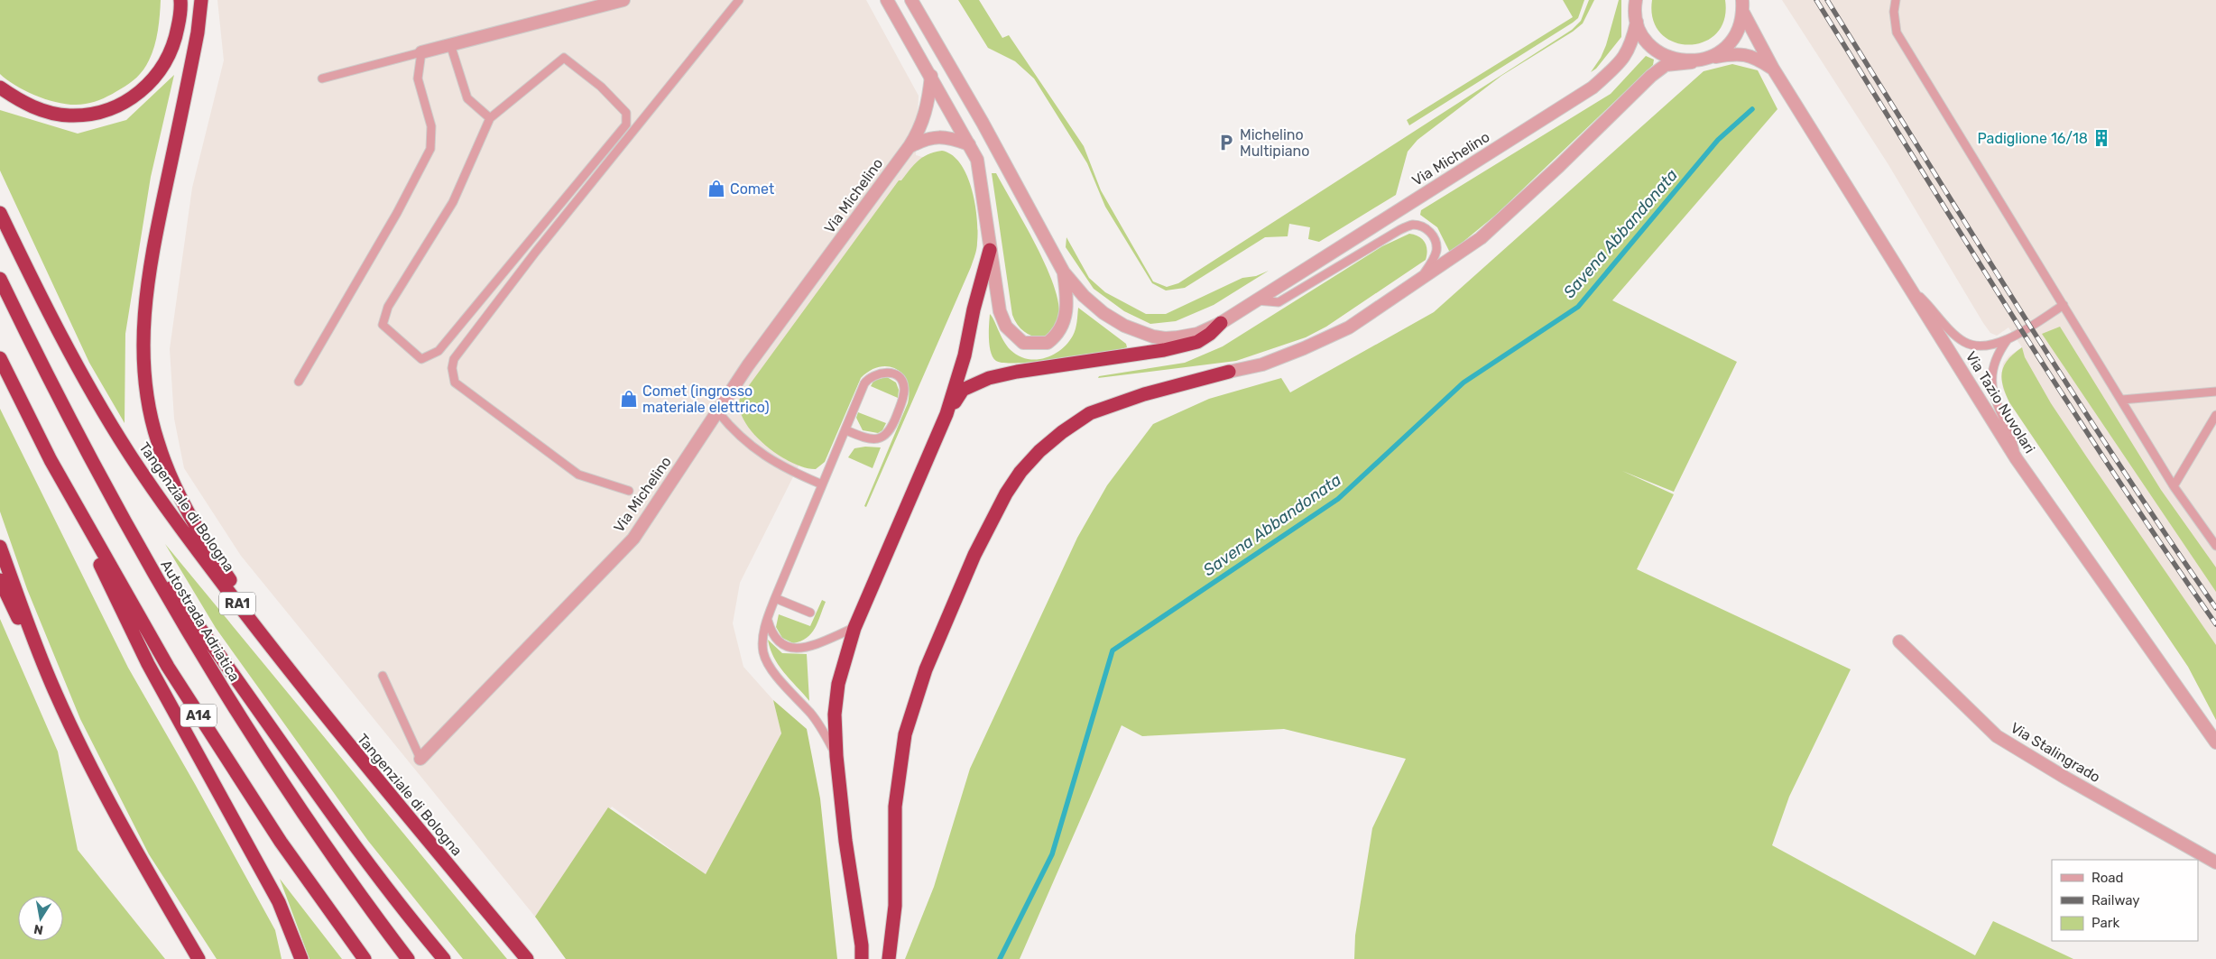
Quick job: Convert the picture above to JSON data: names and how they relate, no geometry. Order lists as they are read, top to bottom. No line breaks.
{"streets":{"highway":["Tangenziale di Bologna","RA1","Autostrada Adriatica","A14"],"street":["Via Michelino","Via Tazio Nuvolari","Via Stalingrado"]},"water":["Savena Abbandonata"],"places":{"building":["Padiglione 16/18"],"parking":["Michelino Multipiano"],"shop":["Comet","Comet (ingrosso materiale elettrico)"]},"legend":["Road","Railway","Park"],"north":"bottom"}
